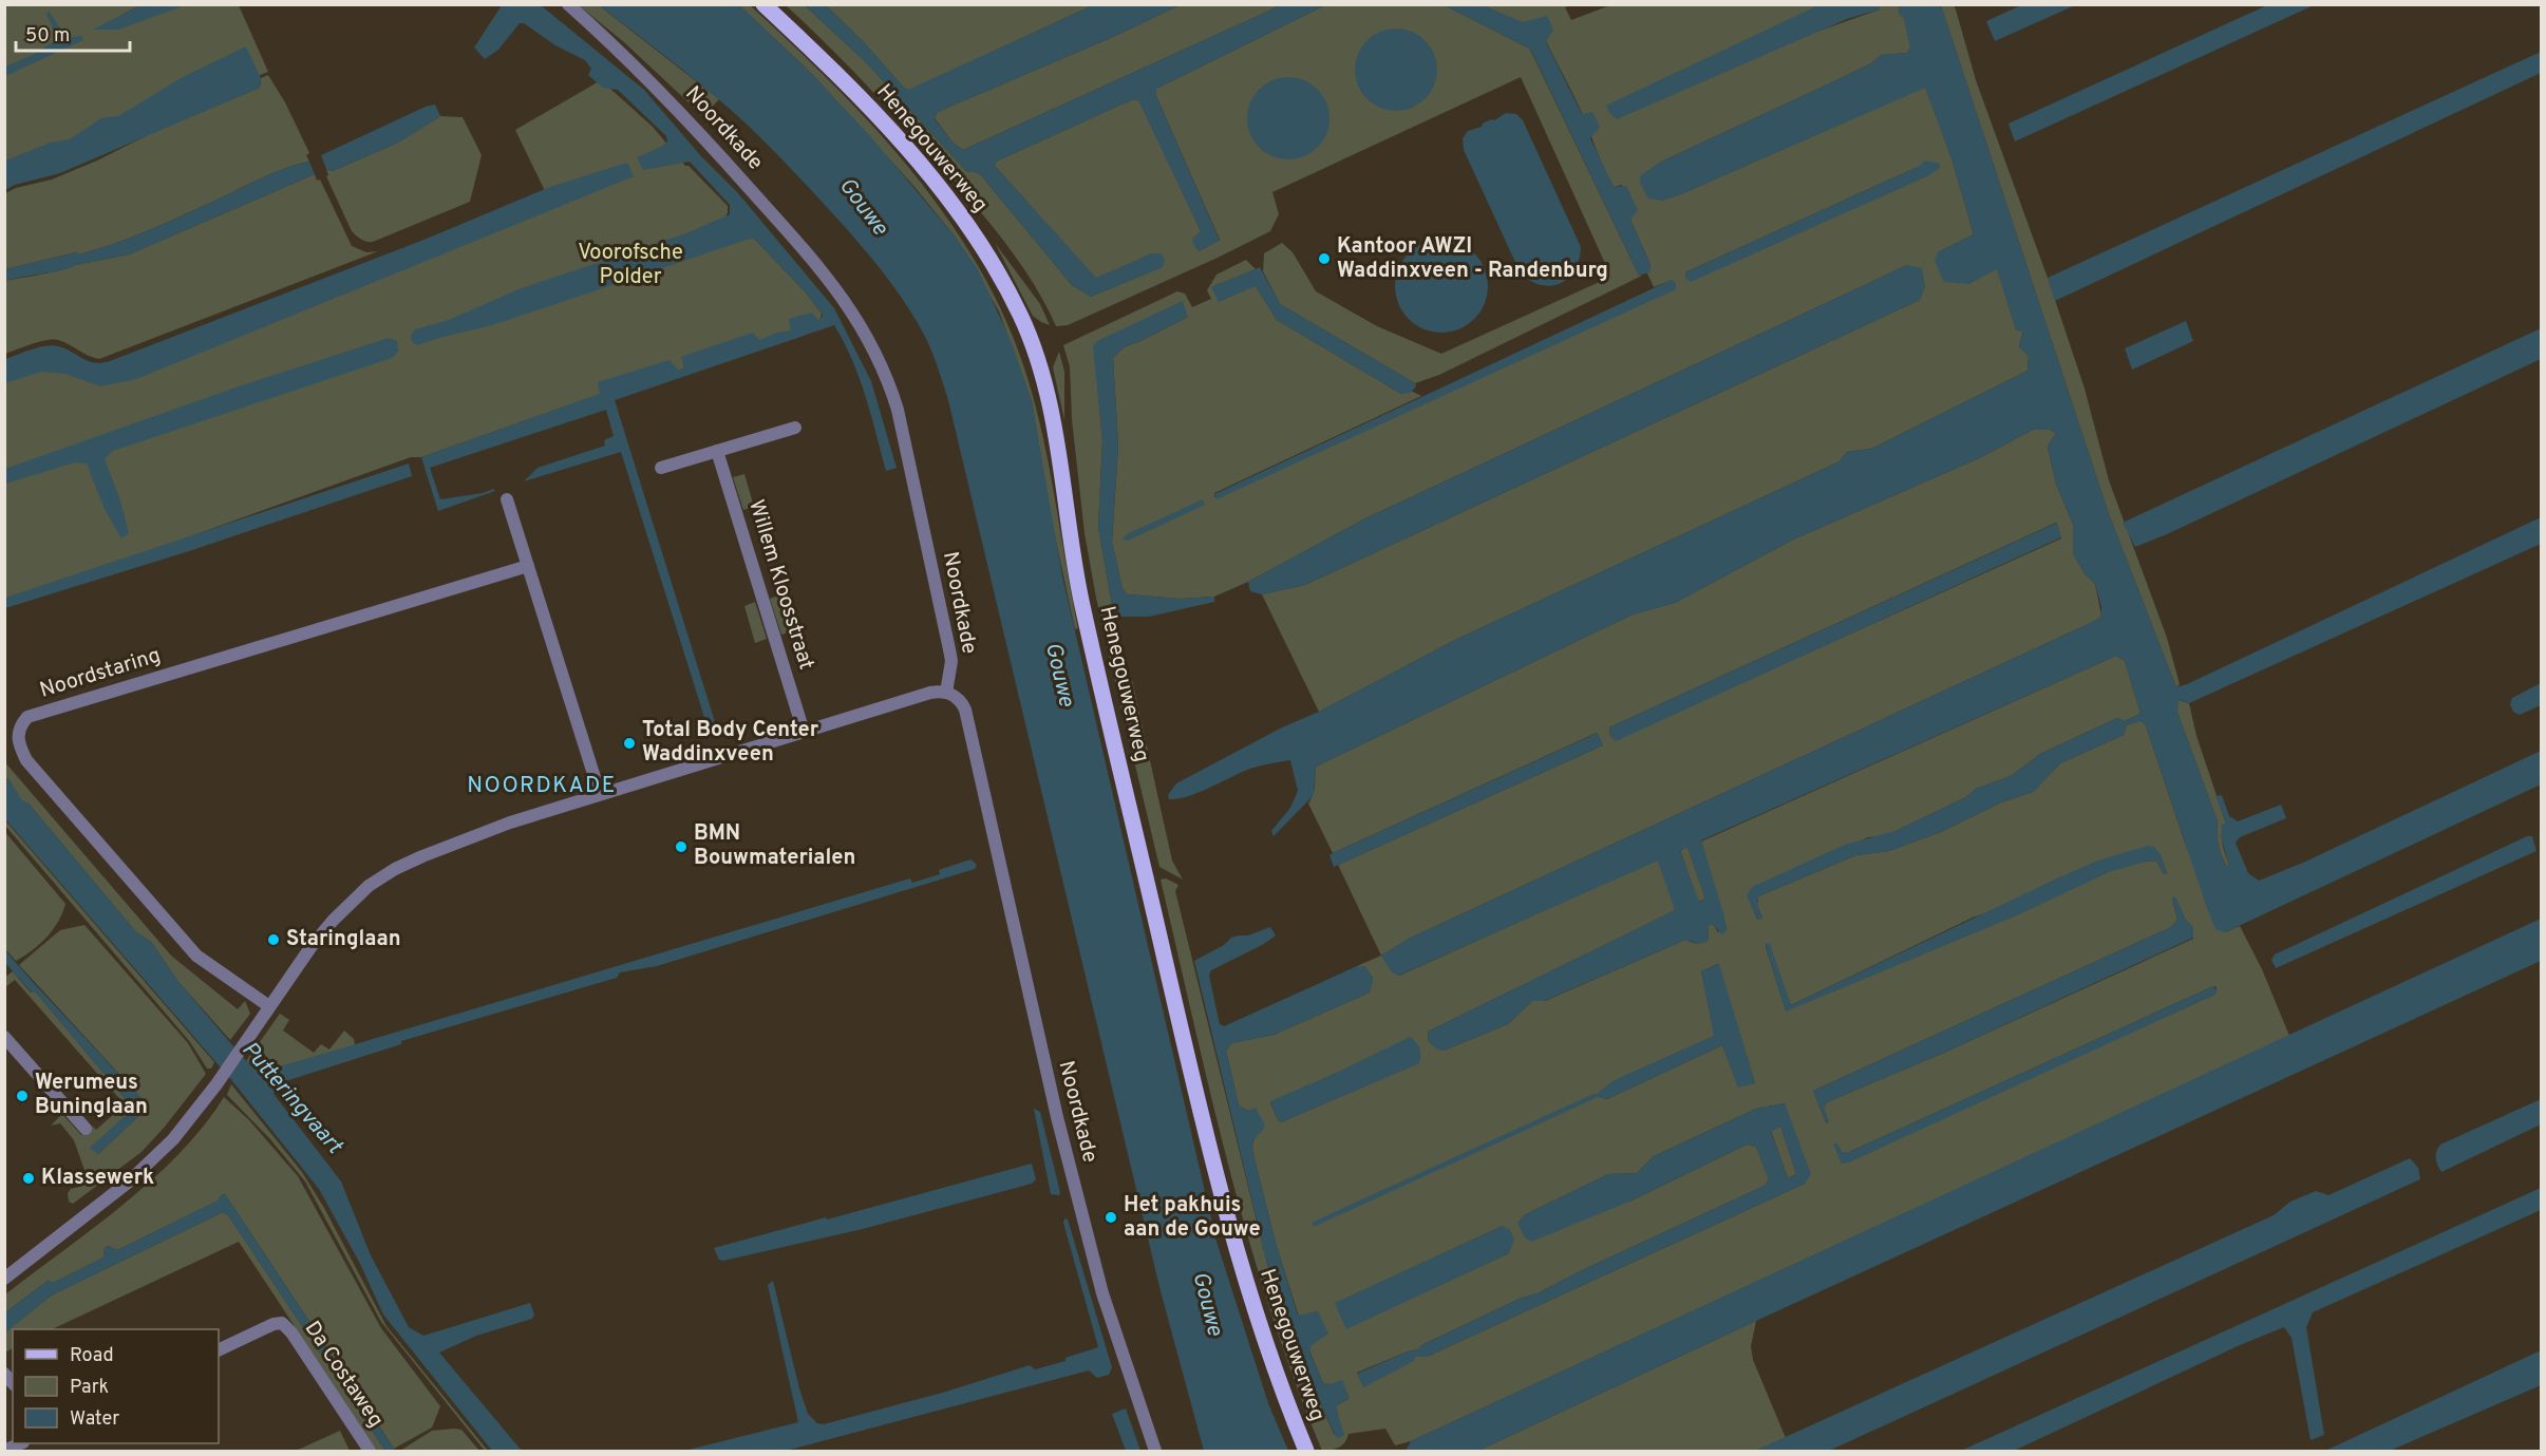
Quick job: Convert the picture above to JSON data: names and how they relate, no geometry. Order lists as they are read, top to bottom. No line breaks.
{"streets":{"main road":["Henegouwerweg"],"street":["Noordkade","Willem Kloosstraat","Noordstaring","Da Costaweg"]},"districts":["NOORDKADE"],"water":["Gouwe","Putteringvaart"],"parks":["Voorofsche Polder"],"places":["Kantoor AWZI Waddinxveen - Randenburg","Total Body Center Waddinxveen","BMN Bouwmaterialen","Staringlaan","Werumeus Buninglaan","Klassewerk","Het pakhuis aan de Gouwe"],"legend":["Road","Park","Water"],"scale_bar":"50 m"}
